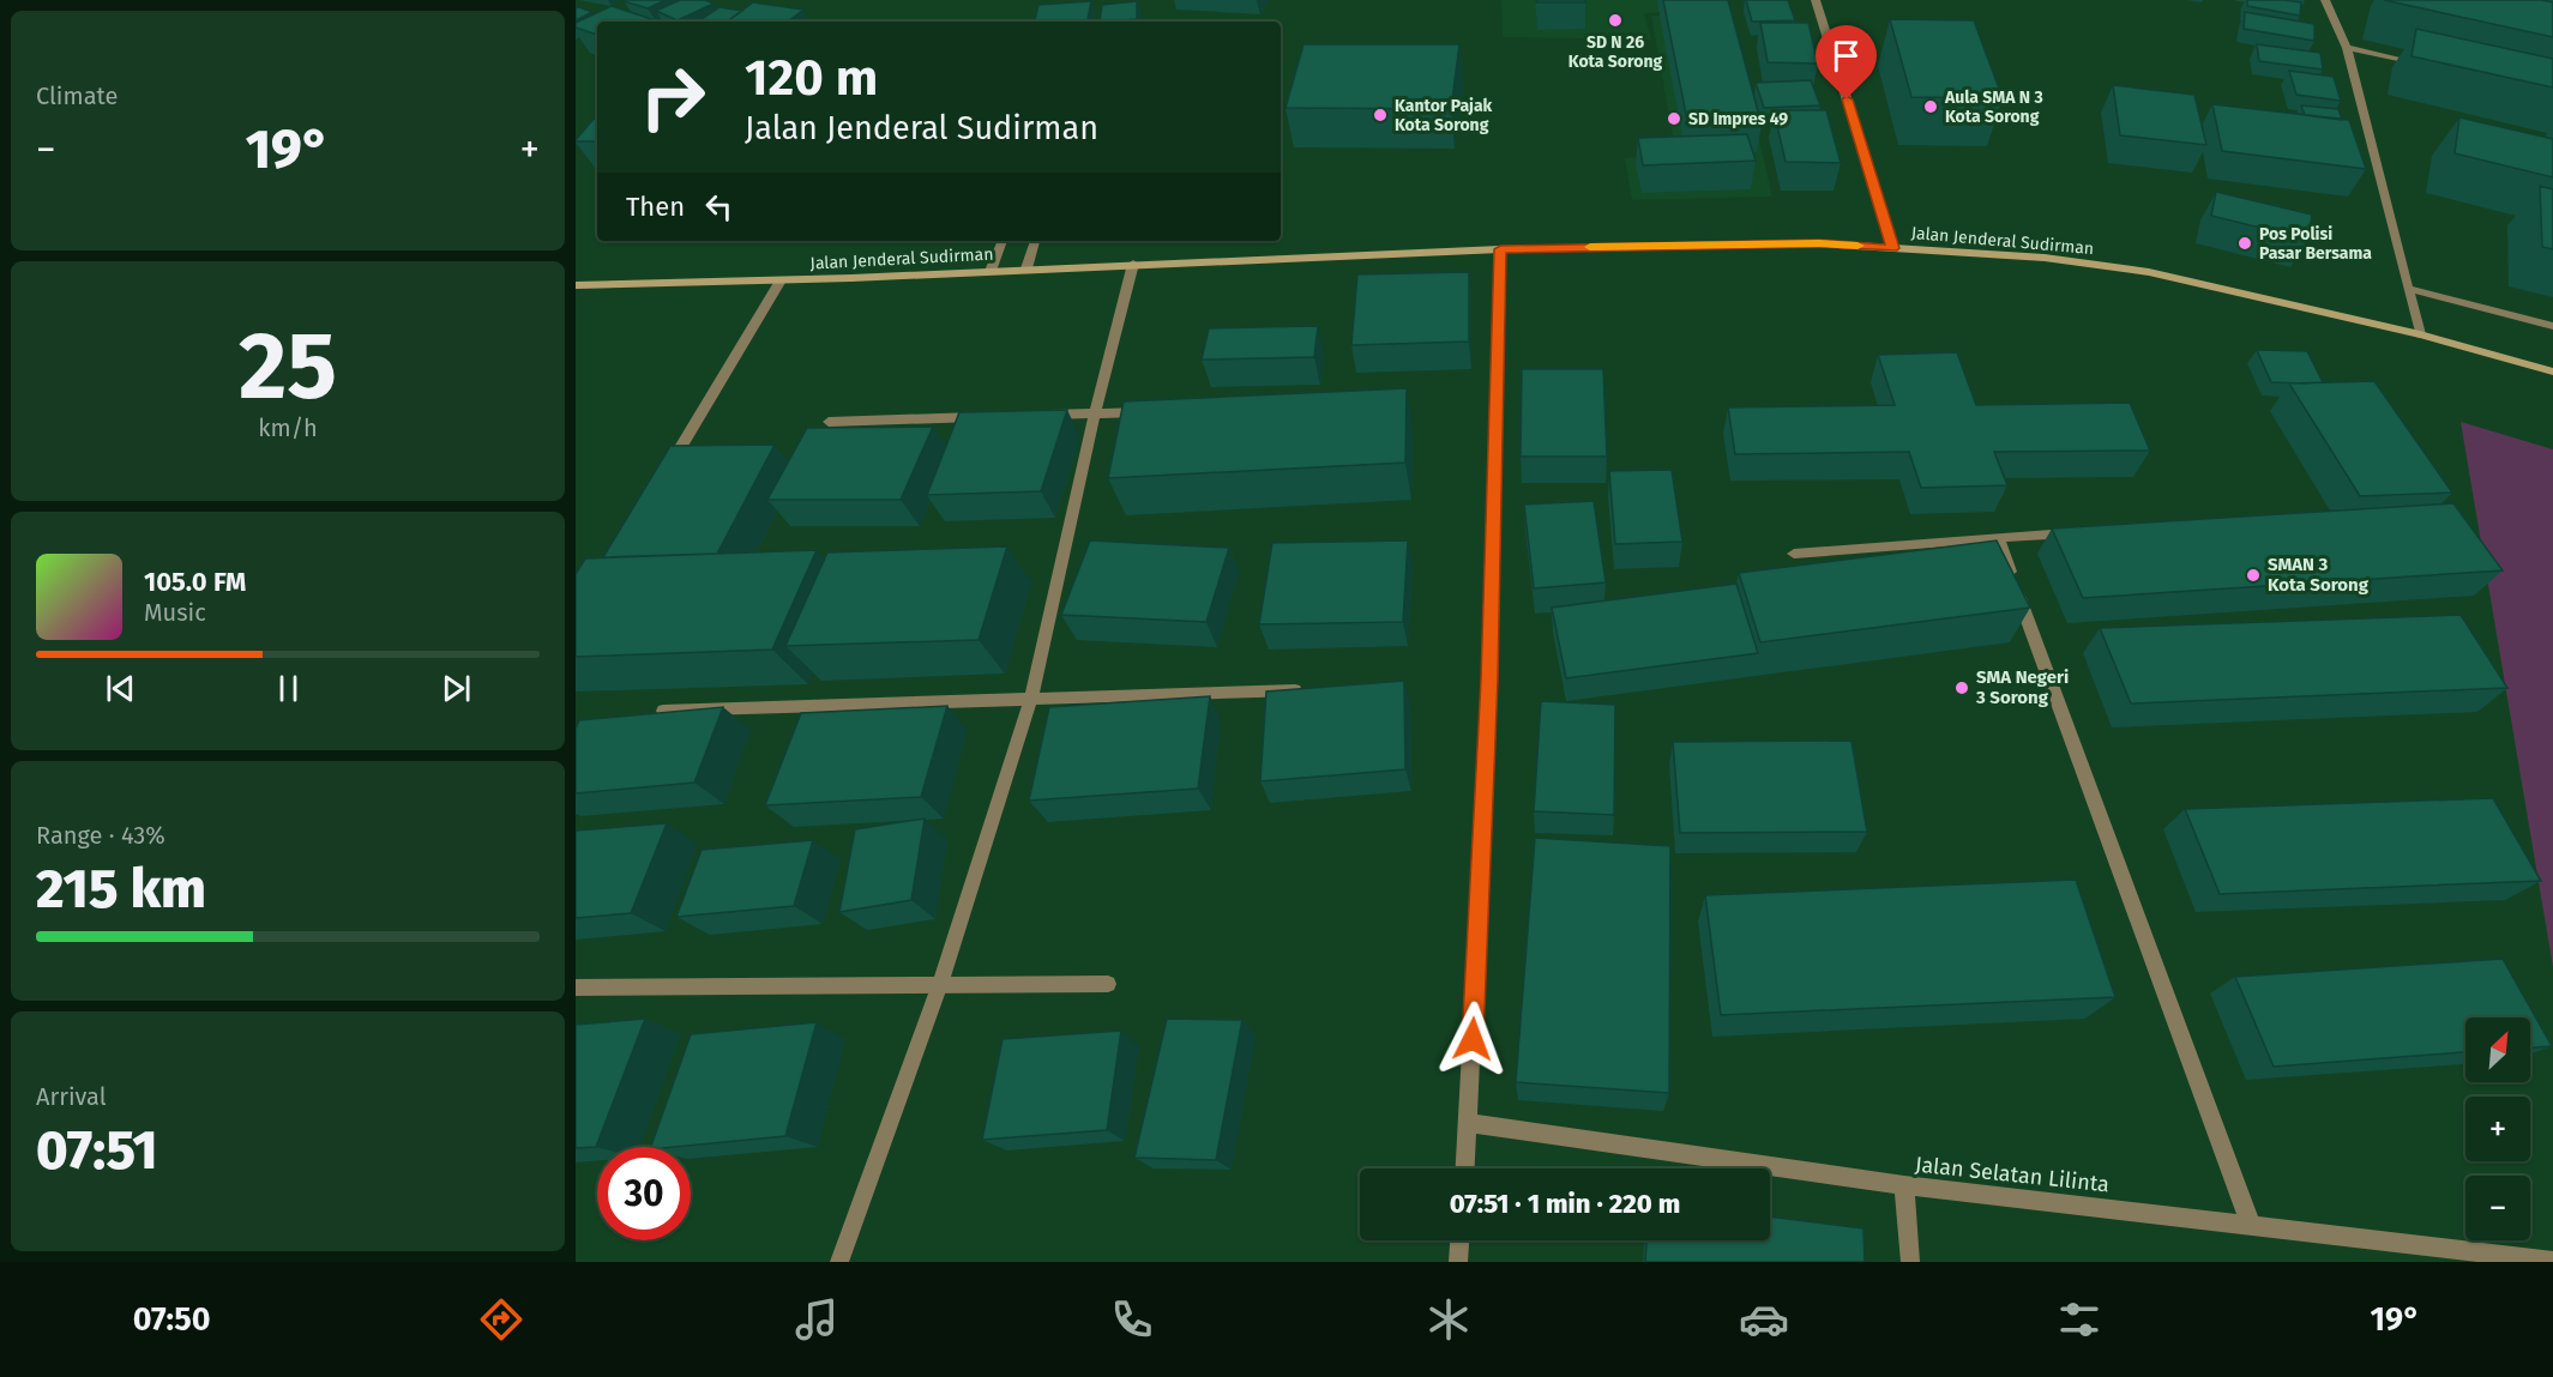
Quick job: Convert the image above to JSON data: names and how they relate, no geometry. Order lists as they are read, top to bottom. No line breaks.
{"streets":{"main road":["Jalan Jenderal Sudirman"],"street":["Jalan Selatan Lilinta"]},"places":["SD N 26 Kota Sorong","Aula SMA N 3 Kota Sorong","Kantor Pajak Kota Sorong","SD Impres 49","Pos Polisi Pasar Bersama","SMAN 3 Kota Sorong","SMA Negeri 3 Sorong"],"north":"top right","page":{"tile":["Climate",["25","km/h"],["Range · 43%","215 km"],["Arrival","07:51"]],"turn":["120 m","Jalan Jenderal Sudirman"],"heat":["−","19°","+"],"then":"Then","song":["105.0 FM","Music"],"map_buttons":["+","−"],"limit":"30","trip":"07:51 · 1 min · 220 m","tabs":["07:50","19°"]}}
